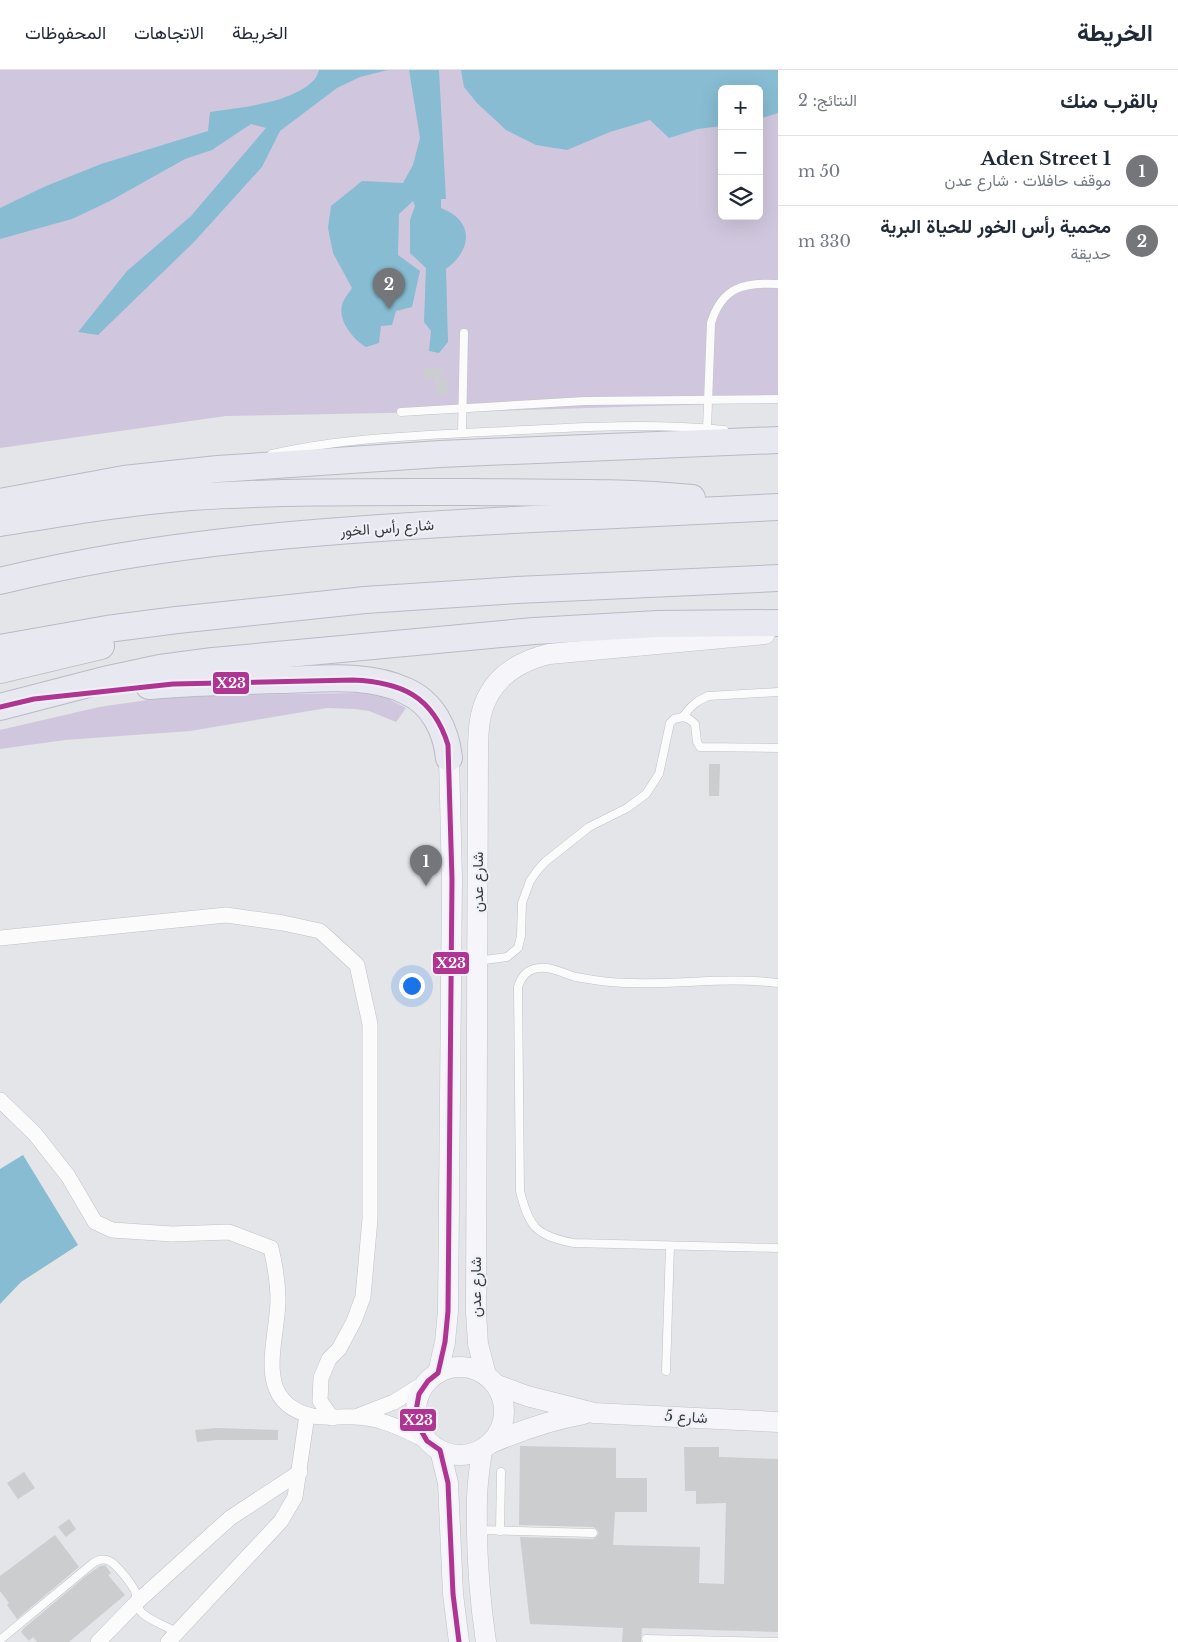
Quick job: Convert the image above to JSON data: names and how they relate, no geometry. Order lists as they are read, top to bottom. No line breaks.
{"streets":{"highway":["شارع رأس الخور"],"street":["شارع عدن","شارع 5"]},"crossings":[["شارع عدن","شارع 5"]],"lines":["transit line X23"],"page":{"header":"الخريطة","nav":["الخريطة","الاتجاهات","المحفوظات"],"heading":["بالقرب منك","النتائج: 2"],"map_buttons":["+","−"],"list":[{"mark":"1","name":"Aden Street 1","note":"موقف حافلات · شارع عدن","value":"50 m"},{"mark":"2","name":"محمية رأس الخور للحياة البرية","note":"حديقة","value":"330 m"}],"pins":["2","1"]}}
